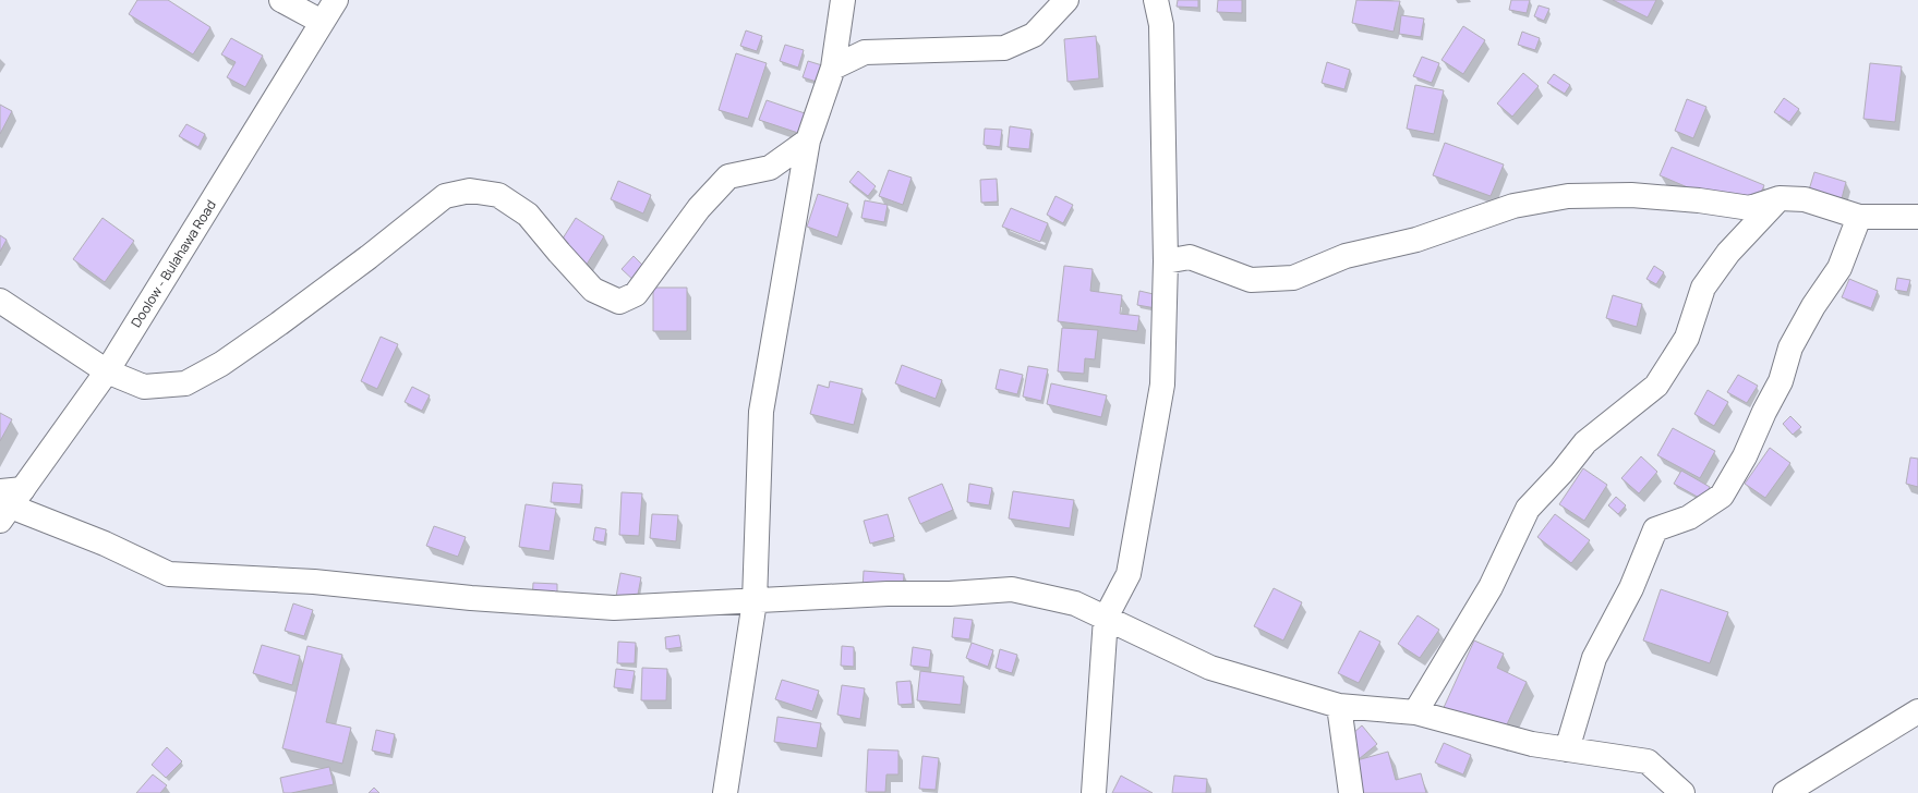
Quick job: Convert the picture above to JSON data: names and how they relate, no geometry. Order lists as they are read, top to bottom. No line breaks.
{"streets":{"street":["Doolow - Bulahawa Road"]}}
